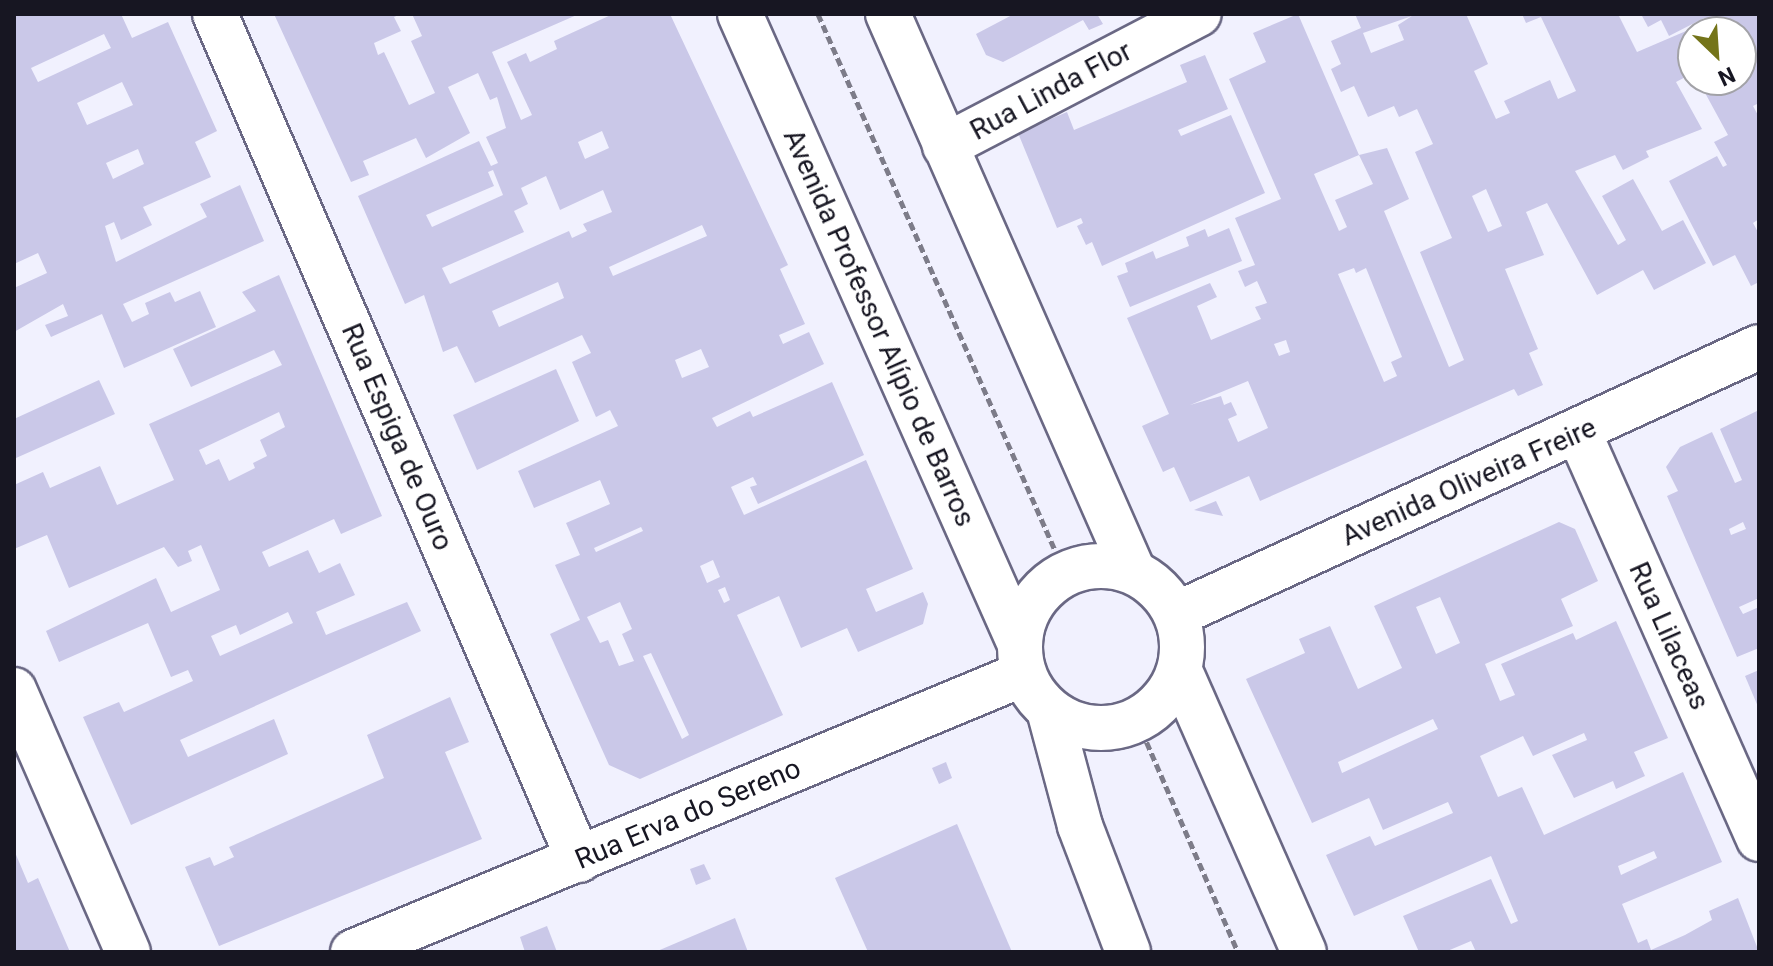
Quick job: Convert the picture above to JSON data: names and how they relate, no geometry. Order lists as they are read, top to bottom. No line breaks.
{"streets":{"street":["Rua Linda Flor","Avenida Professor Alípio de Barros","Rua Espiga de Ouro","Avenida Oliveira Freire","Rua Lilaceas","Rua Erva do Sereno"]},"crossings":[["Avenida Professor Alípio de Barros","Avenida Oliveira Freire"],["Avenida Professor Alípio de Barros","Rua Erva do Sereno"],["Rua Espiga de Ouro","Rua Erva do Sereno"],["Avenida Oliveira Freire","Rua Lilaceas"],["Avenida Oliveira Freire","Rua Erva do Sereno"]],"north":"bottom right"}
